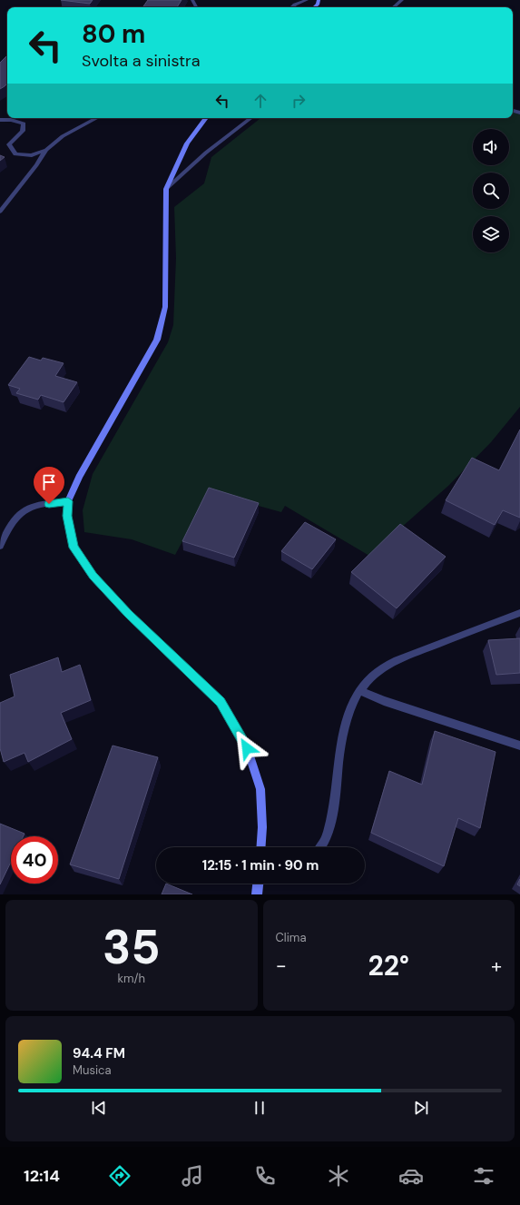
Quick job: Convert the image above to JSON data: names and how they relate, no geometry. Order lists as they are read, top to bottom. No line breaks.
{"page":{"turn":["80 m","Svolta a sinistra"],"limit":"40","trip":"12:15 · 1 min · 90 m","tile":[["35","km/h"],"Clima"],"heat":["−","22°","+"],"song":["94.4 FM","Musica"],"tabs":"12:14"}}
